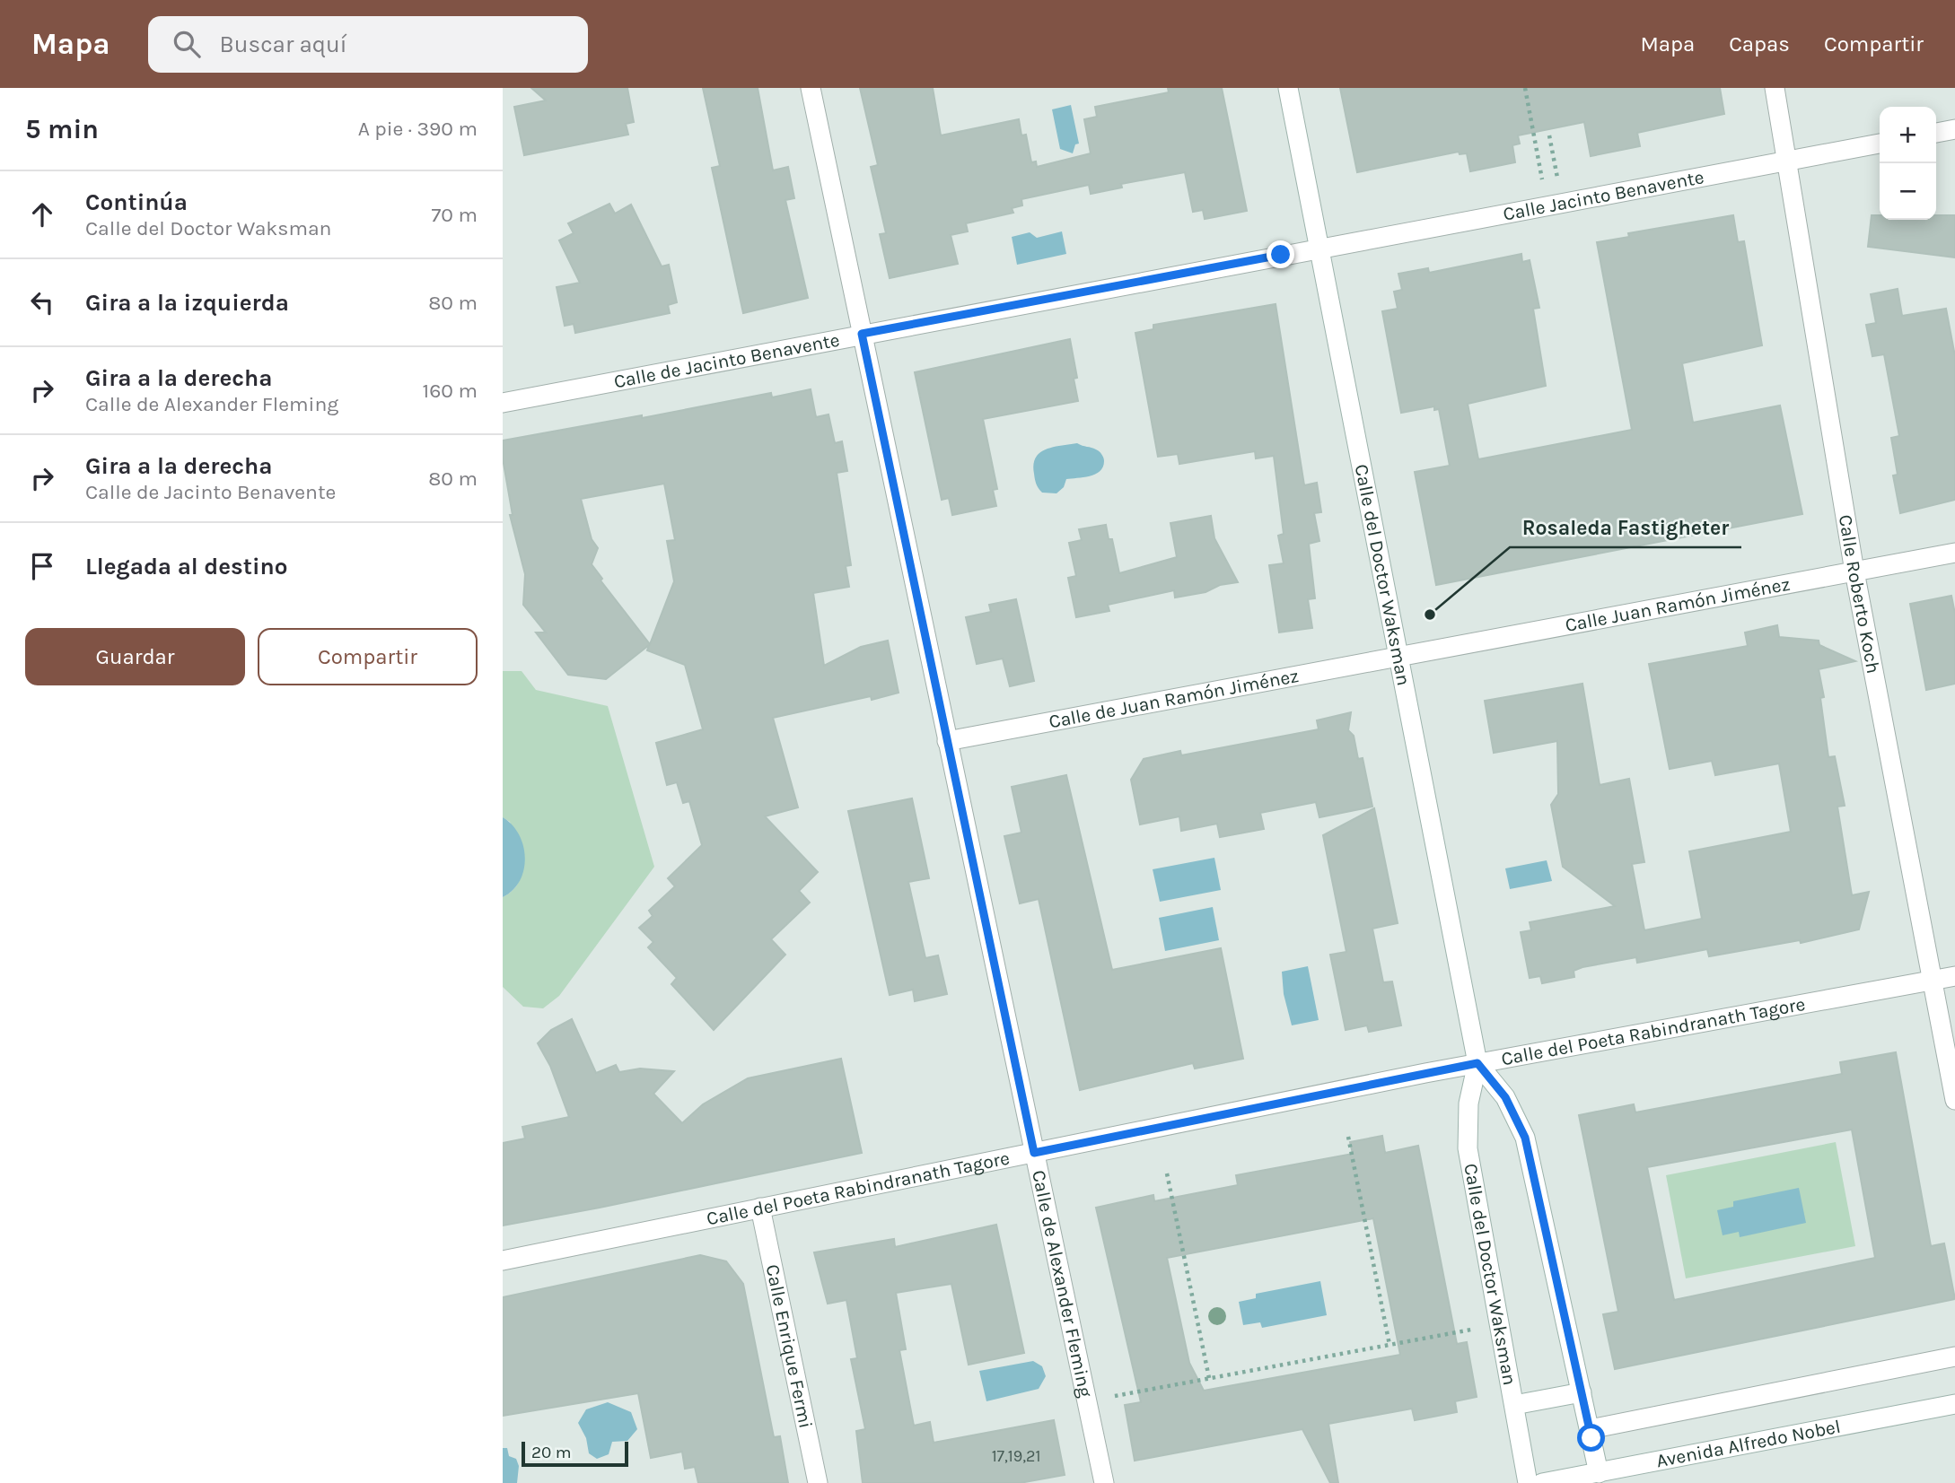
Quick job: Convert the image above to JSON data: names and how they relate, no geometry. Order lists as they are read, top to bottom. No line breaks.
{"streets":{"street":["Calle Jacinto Benavente","Calle de Jacinto Benavente","Calle del Doctor Waksman","Calle Roberto Koch","Calle Juan Ramón Jiménez","Calle de Juan Ramón Jiménez","Calle del Poeta Rabindranath Tagore","Calle de Alexander Fleming","Calle Enrique Fermi","Avenida Alfredo Nobel"]},"crossings":[["Calle Jacinto Benavente","Calle de Jacinto Benavente"],["Calle Jacinto Benavente","Calle del Doctor Waksman"],["Calle Jacinto Benavente","Calle Roberto Koch"],["Calle de Jacinto Benavente","Calle del Doctor Waksman"],["Calle de Jacinto Benavente","Calle de Alexander Fleming"],["Calle del Doctor Waksman","Calle Juan Ramón Jiménez"],["Calle del Doctor Waksman","Calle de Juan Ramón Jiménez"],["Calle del Doctor Waksman","Calle del Poeta Rabindranath Tagore"],["Calle del Doctor Waksman","Avenida Alfredo Nobel"],["Calle Roberto Koch","Calle Juan Ramón Jiménez"],["Calle Roberto Koch","Calle del Poeta Rabindranath Tagore"],["Calle Juan Ramón Jiménez","Calle de Juan Ramón Jiménez"],["Calle de Juan Ramón Jiménez","Calle de Alexander Fleming"],["Calle del Poeta Rabindranath Tagore","Calle de Alexander Fleming"],["Calle del Poeta Rabindranath Tagore","Calle Enrique Fermi"]],"places":["Rosaleda Fastigheter"],"house_numbers":["17,19,21"],"scale_bar":"20 m","page":{"header":"Mapa","search":"Buscar aquí","nav":["Mapa","Capas","Compartir"],"heading":["5 min","A pie · 390 m"],"map_buttons":["+","−"],"list":[["Continúa","Calle del Doctor Waksman","70 m"],["Gira a la izquierda","80 m"],["Gira a la derecha","Calle de Alexander Fleming","160 m"],["Gira a la derecha","Calle de Jacinto Benavente","80 m"],"Llegada al destino"],"buttons":["Guardar","Compartir"],"scale":"20 m"}}
